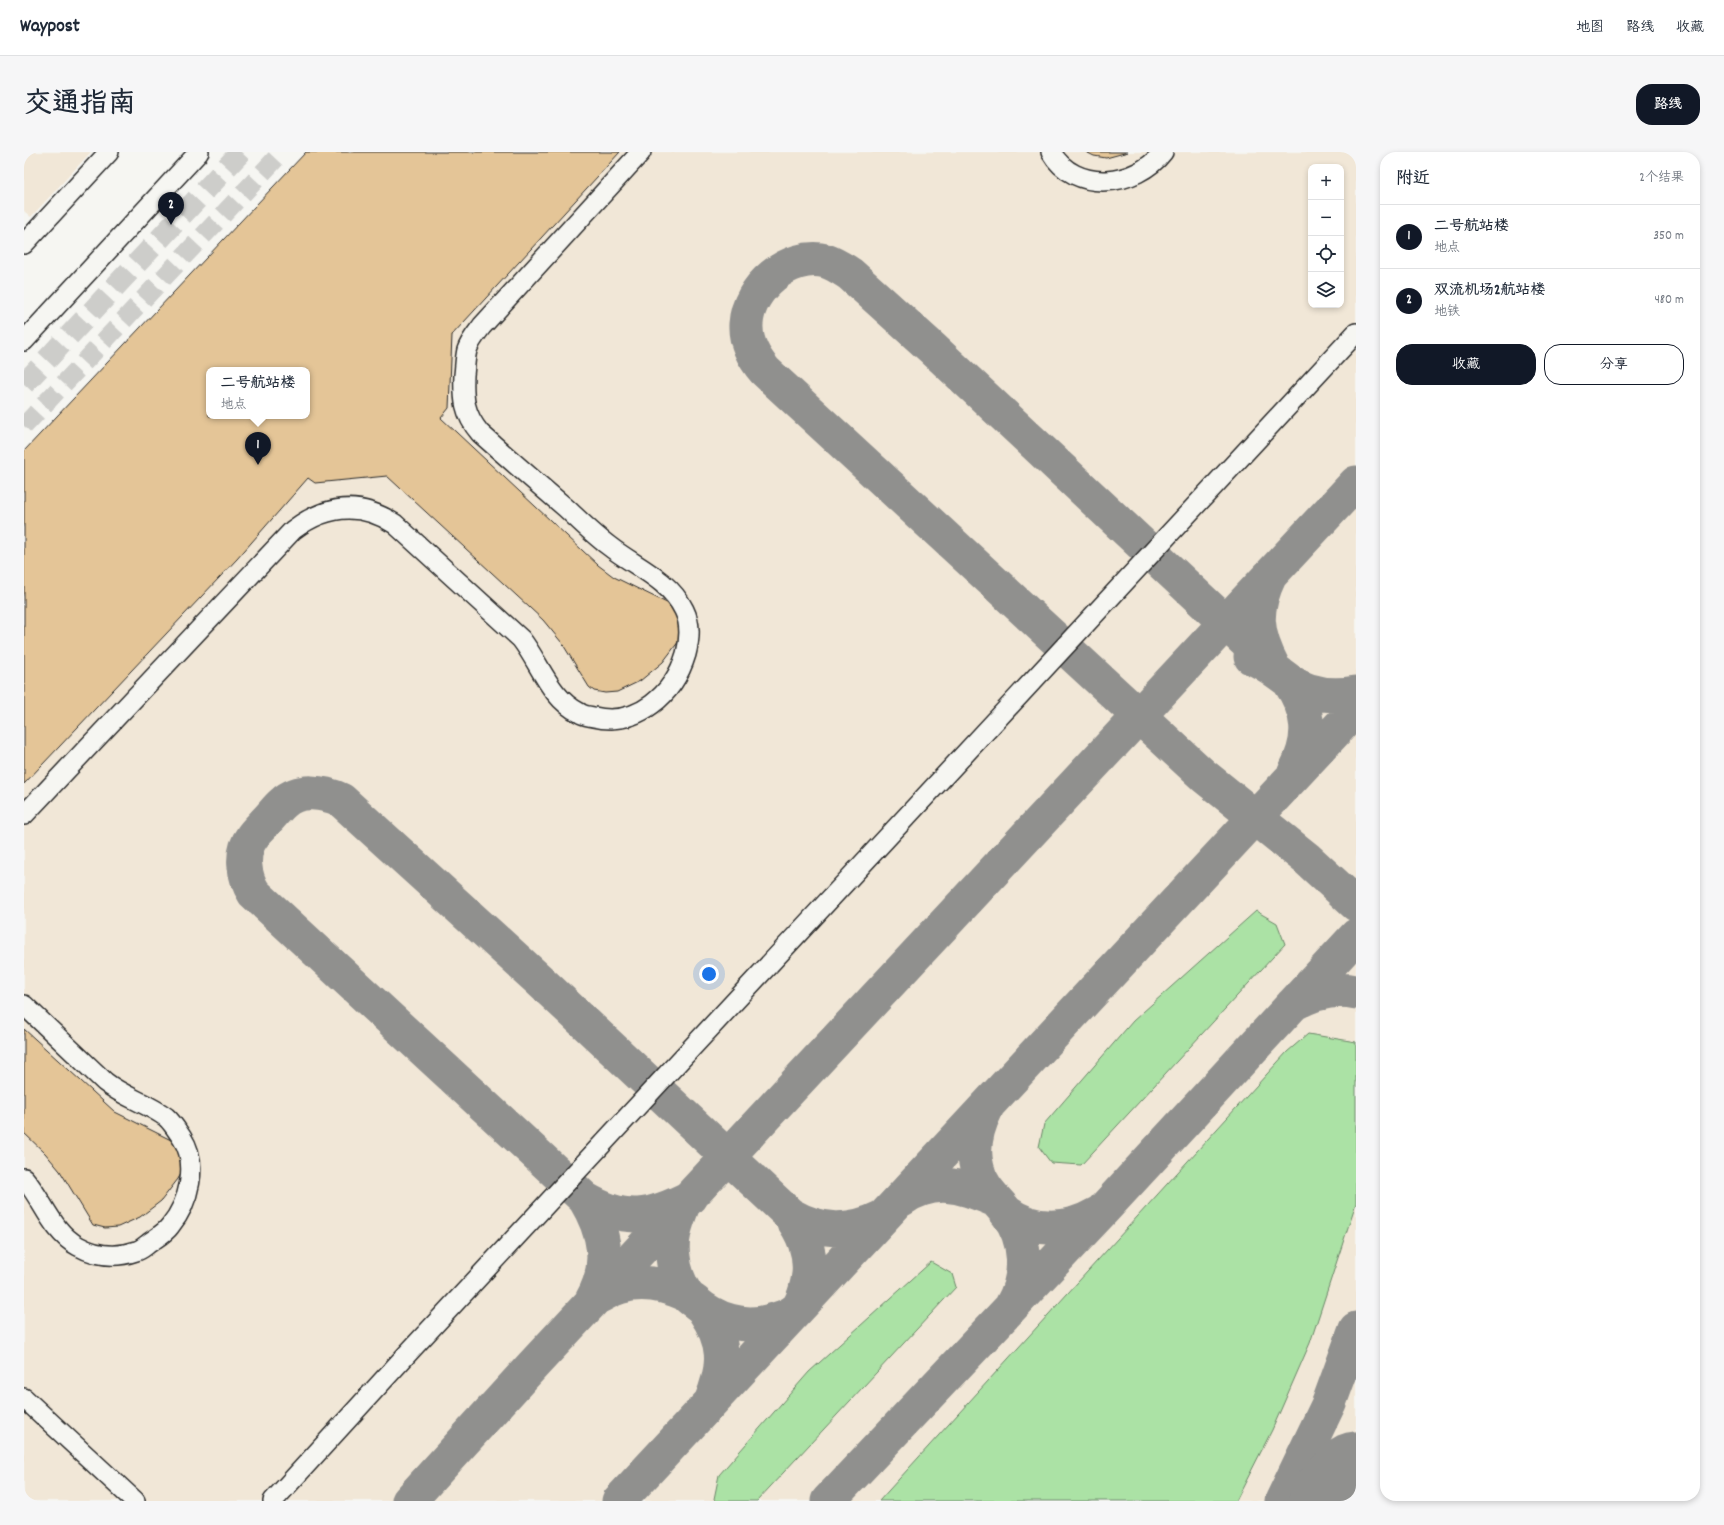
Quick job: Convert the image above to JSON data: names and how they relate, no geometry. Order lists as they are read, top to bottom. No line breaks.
{"page":{"header":"Waypost","nav":["地图","路线","收藏"],"title":"交通指南","buttons":["路线",["收藏","分享"]],"heading":["附近","2个结果"],"map_buttons":["+","−"],"pins":["2","1"],"list":[{"mark":"1","name":"二号航站楼","note":"地点","value":"350 m"},{"mark":"2","name":"双流机场2航站楼","note":"地铁","value":"480 m"}],"popup":["二号航站楼","地点"]}}
